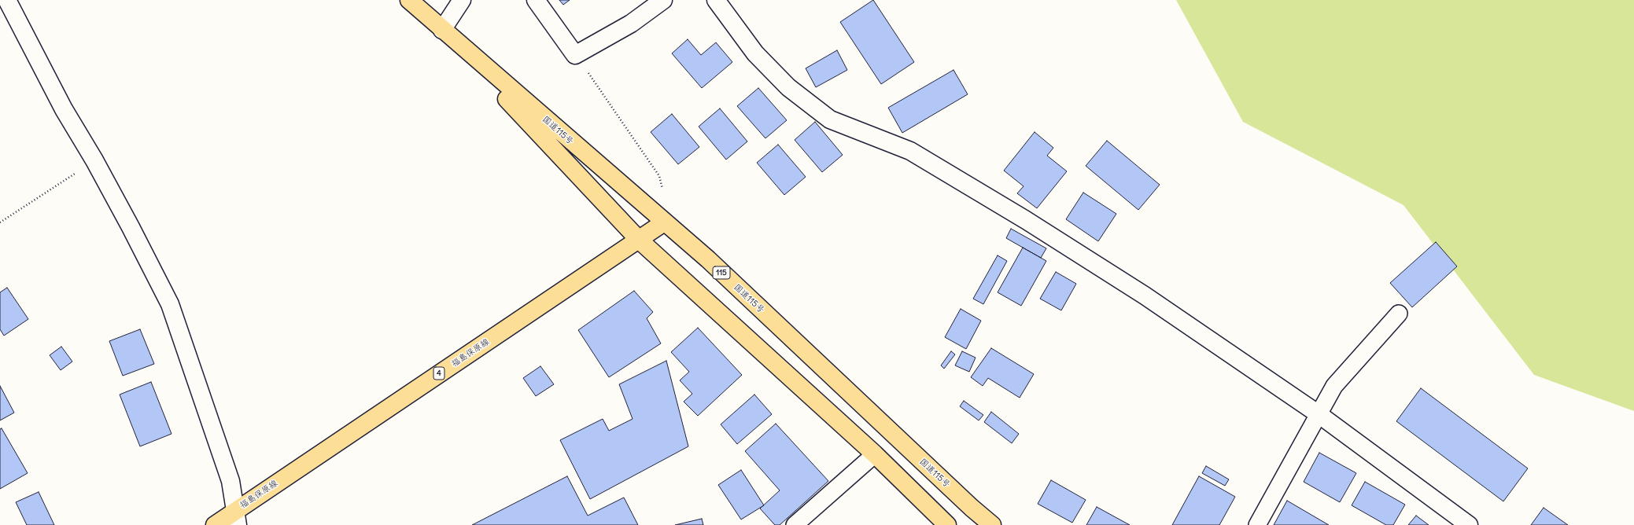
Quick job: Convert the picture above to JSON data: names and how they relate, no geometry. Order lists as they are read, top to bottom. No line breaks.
{"streets":{"main road":["国道115号","115","福島保原線","4"]},"crossings":[["国道115号","福島保原線"]]}
